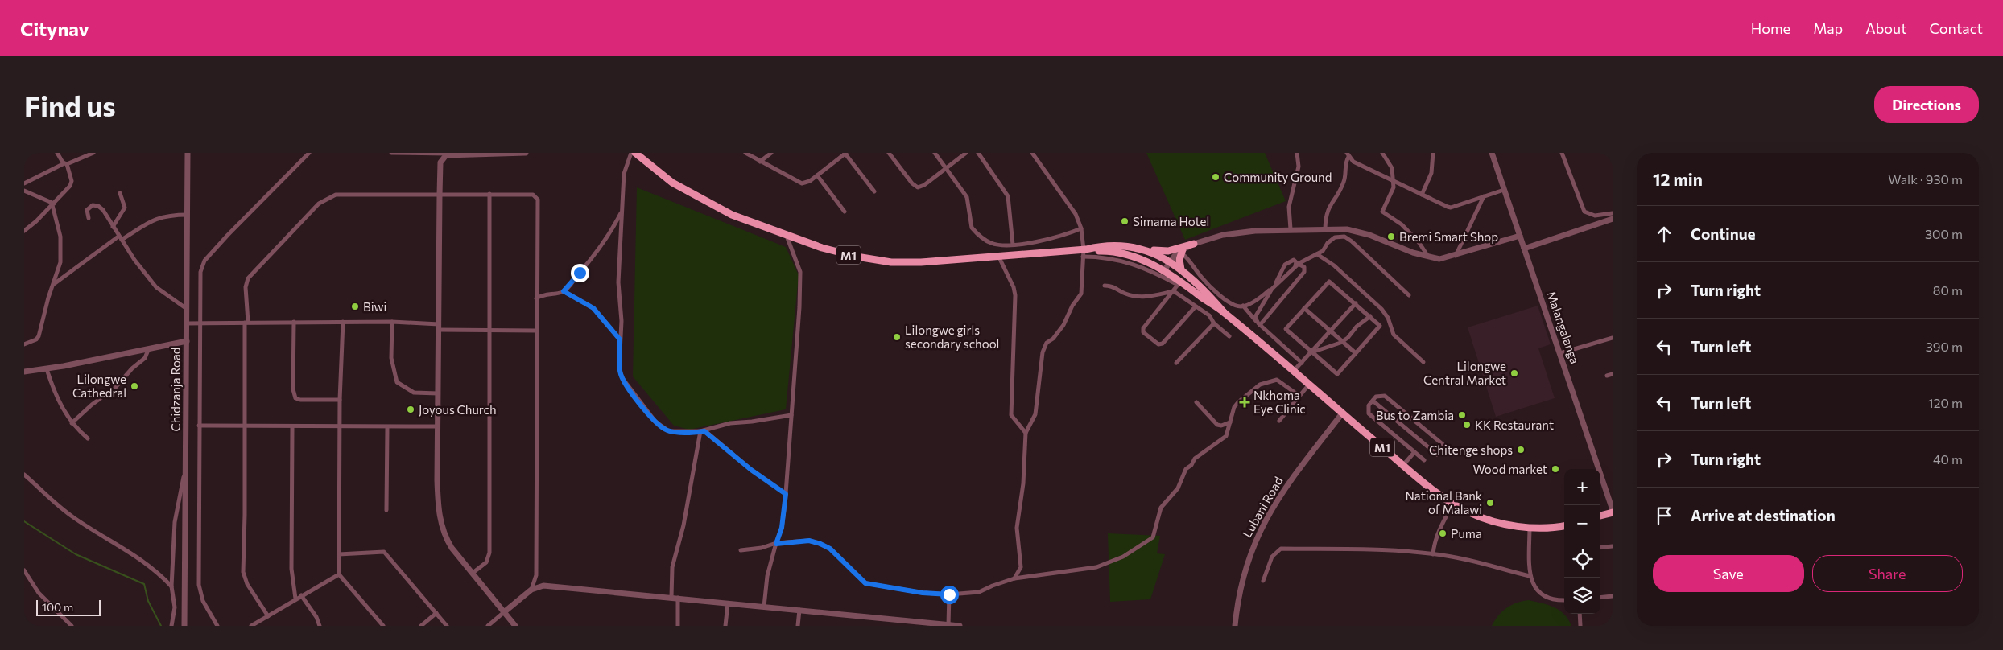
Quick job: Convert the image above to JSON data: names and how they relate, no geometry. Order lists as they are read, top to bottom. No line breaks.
{"streets":{"highway":["M1"],"street":["Malangalanga","Chidzanja Road","Lubani Road"]},"crossings":[["M1","Lubani Road"]],"places":{"other":["Community Ground","Simama Hotel","Bremi Smart Shop","Biwi","Lilongwe girls secondary school","Lilongwe Central Market","Lilongwe Cathedral","Joyous Church","Bus to Zambia","KK Restaurant","Chitenge shops","Wood market","National Bank of Malawi","Puma"],"health":["Nkhoma Eye Clinic"]},"scale_bar":"100 m","page":{"header":"Citynav","nav":["Home","Map","About","Contact"],"buttons":["Directions",["Save","Share"]],"title":"Find us","heading":["12 min","Walk · 930 m"],"list":[["Continue","300 m"],["Turn right","80 m"],["Turn left","390 m"],["Turn left","120 m"],["Turn right","40 m"],"Arrive at destination"],"map_buttons":["+","−"],"scale":"100 m"}}
